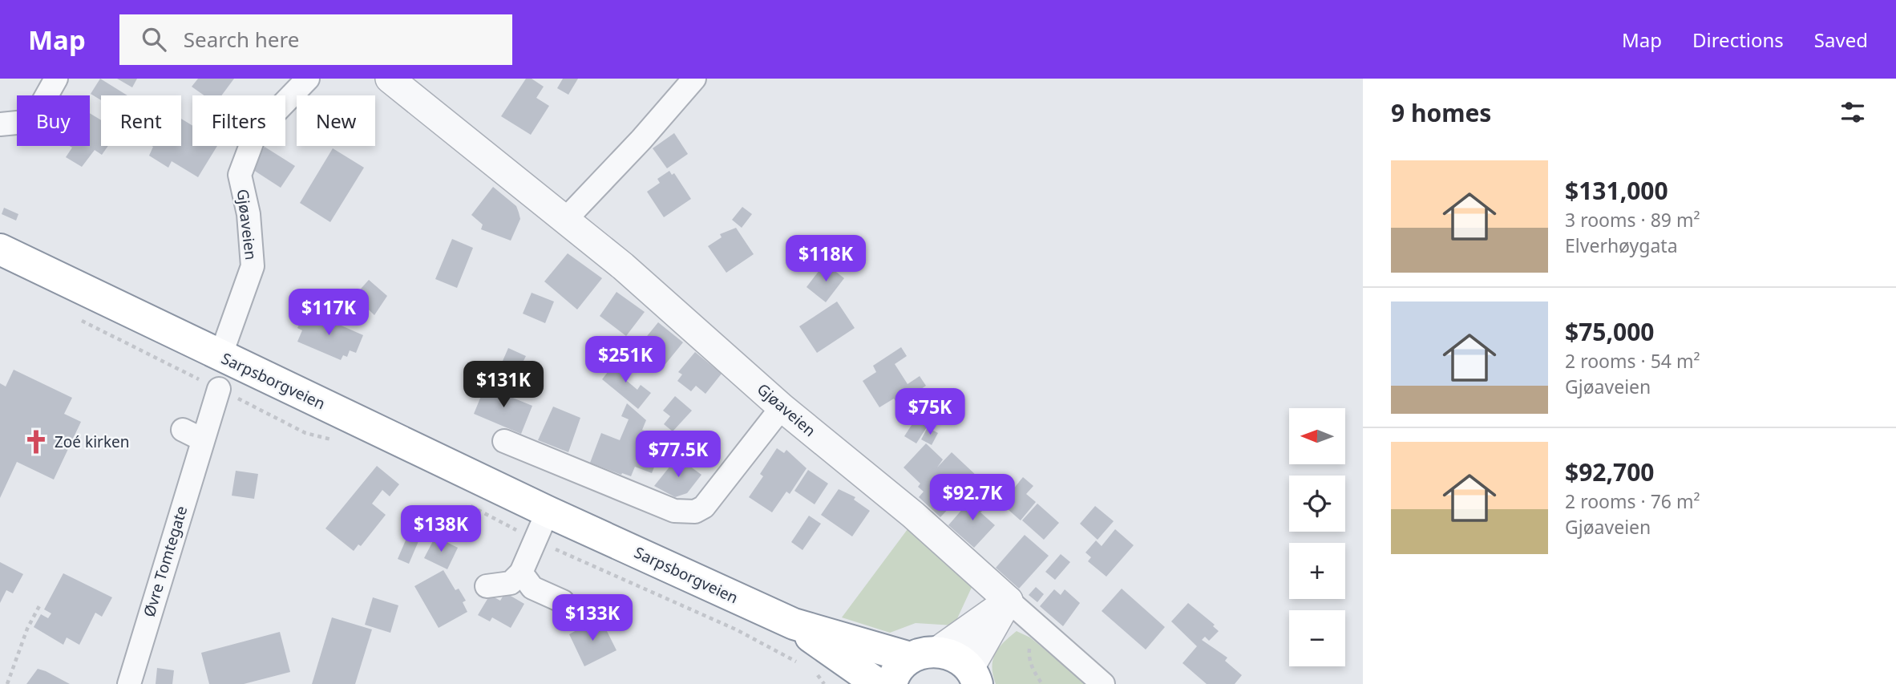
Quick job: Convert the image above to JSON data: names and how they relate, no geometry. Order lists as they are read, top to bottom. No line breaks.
{"streets":{"highway":["Sarpsborgveien"],"street":["Gjøaveien","Øvre Tomtegate"]},"crossings":[["Gjøaveien","Sarpsborgveien"]],"places":{"church":["Zoé kirken"]},"north":"left","page":{"header":"Map","search":"Search here","nav":["Map","Directions","Saved"],"heading":"9 homes","chip":["Buy","Rent","Filters","New"],"list":[{"name":"$131,000","note":"3 rooms · 89 m² · Elverhøygata"},{"name":"$75,000","note":"2 rooms · 54 m² · Gjøaveien"},{"name":"$92,700","note":"2 rooms · 76 m² · Gjøaveien"}],"price":["$118K","$117K","$251K","$131K","$75K","$77.5K","$92.7K","$138K","$133K"],"map_buttons":["+","−"]}}
